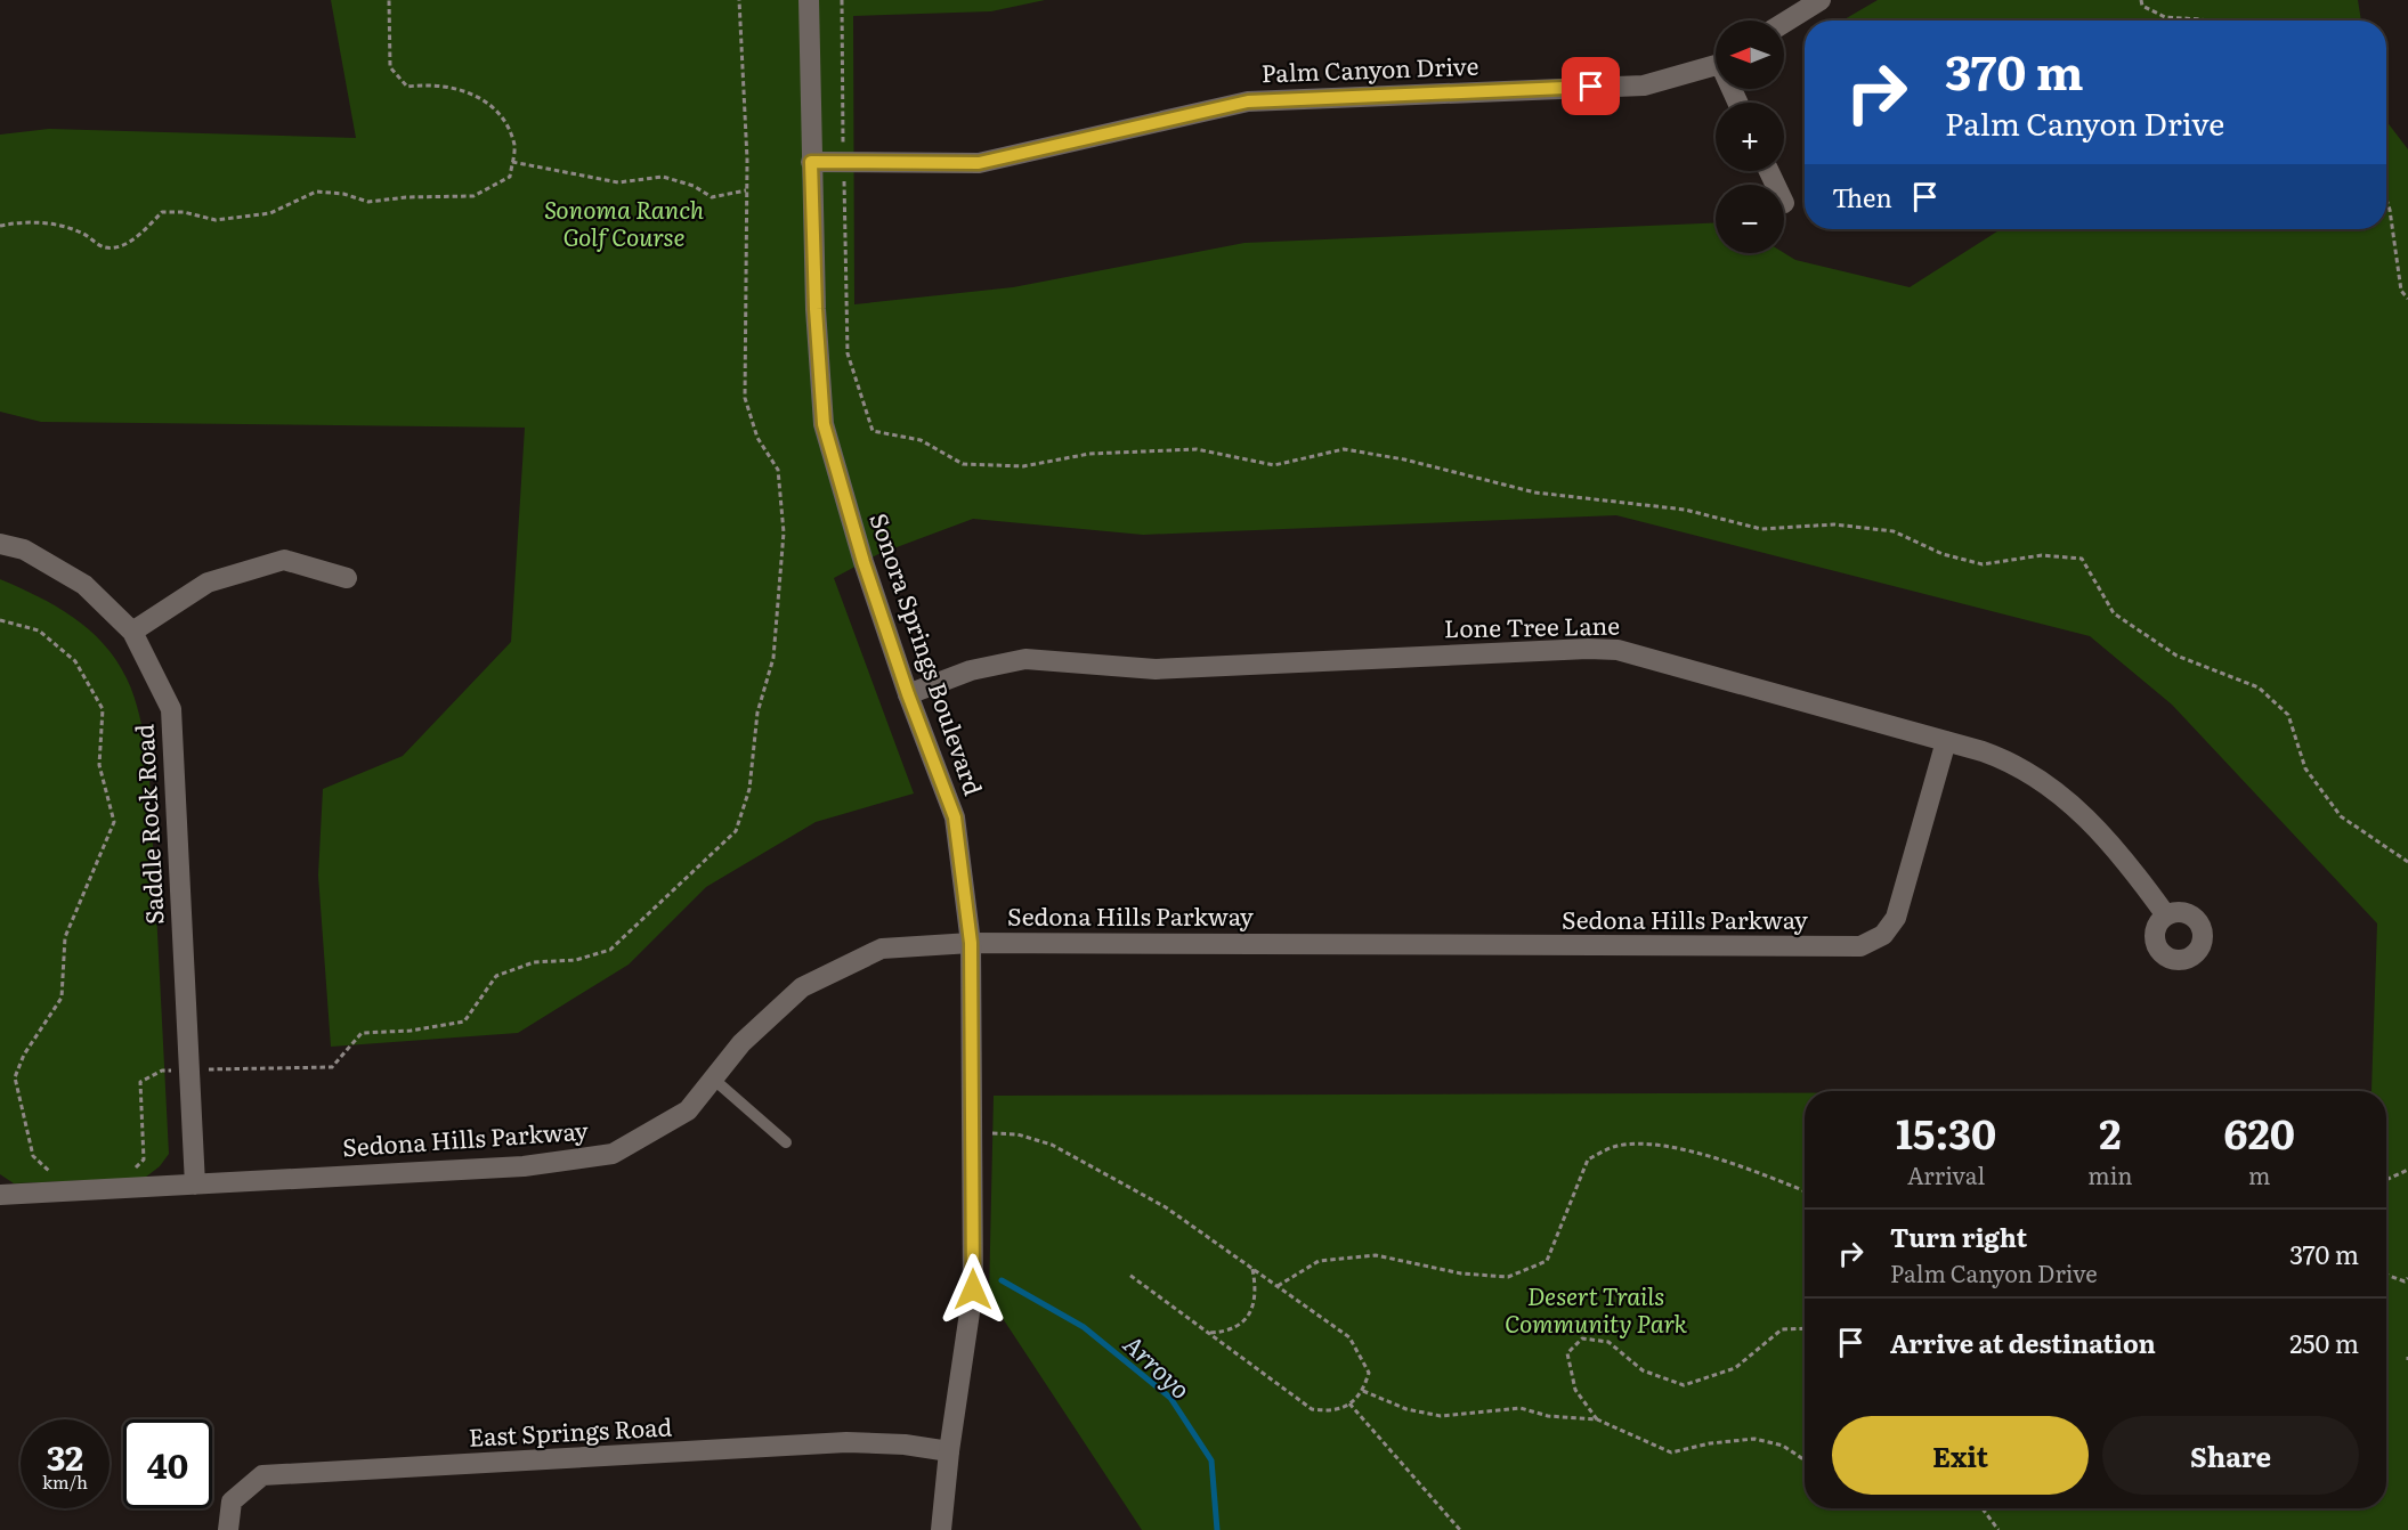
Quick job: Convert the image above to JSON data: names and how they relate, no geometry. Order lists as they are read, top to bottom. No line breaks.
{"streets":{"street":["Palm Canyon Drive","Lone Tree Lane","Sonora Springs Boulevard","Saddle Rock Road","Sedona Hills Parkway","East Springs Road"]},"crossings":[["Palm Canyon Drive","Sonora Springs Boulevard"],["Lone Tree Lane","Sonora Springs Boulevard"],["Lone Tree Lane","Sedona Hills Parkway"],["Sonora Springs Boulevard","Sedona Hills Parkway"],["Sonora Springs Boulevard","East Springs Road"],["Saddle Rock Road","Sedona Hills Parkway"]],"water":["Arroyo"],"parks":["Sonoma Ranch Golf Course","Desert Trails Community Park"],"north":"left","page":{"map_buttons":["+","−"],"turn":["370 m","Palm Canyon Drive"],"then":"Then","eta":["15:30","Arrival","2","min","620","m"],"list":[{"name":"Turn right","note":"Palm Canyon Drive","value":"370 m"},{"name":"Arrive at destination","value":"250 m"}],"buttons":["Exit","Share"],"speed":"32 km/h","limit":"40"}}
